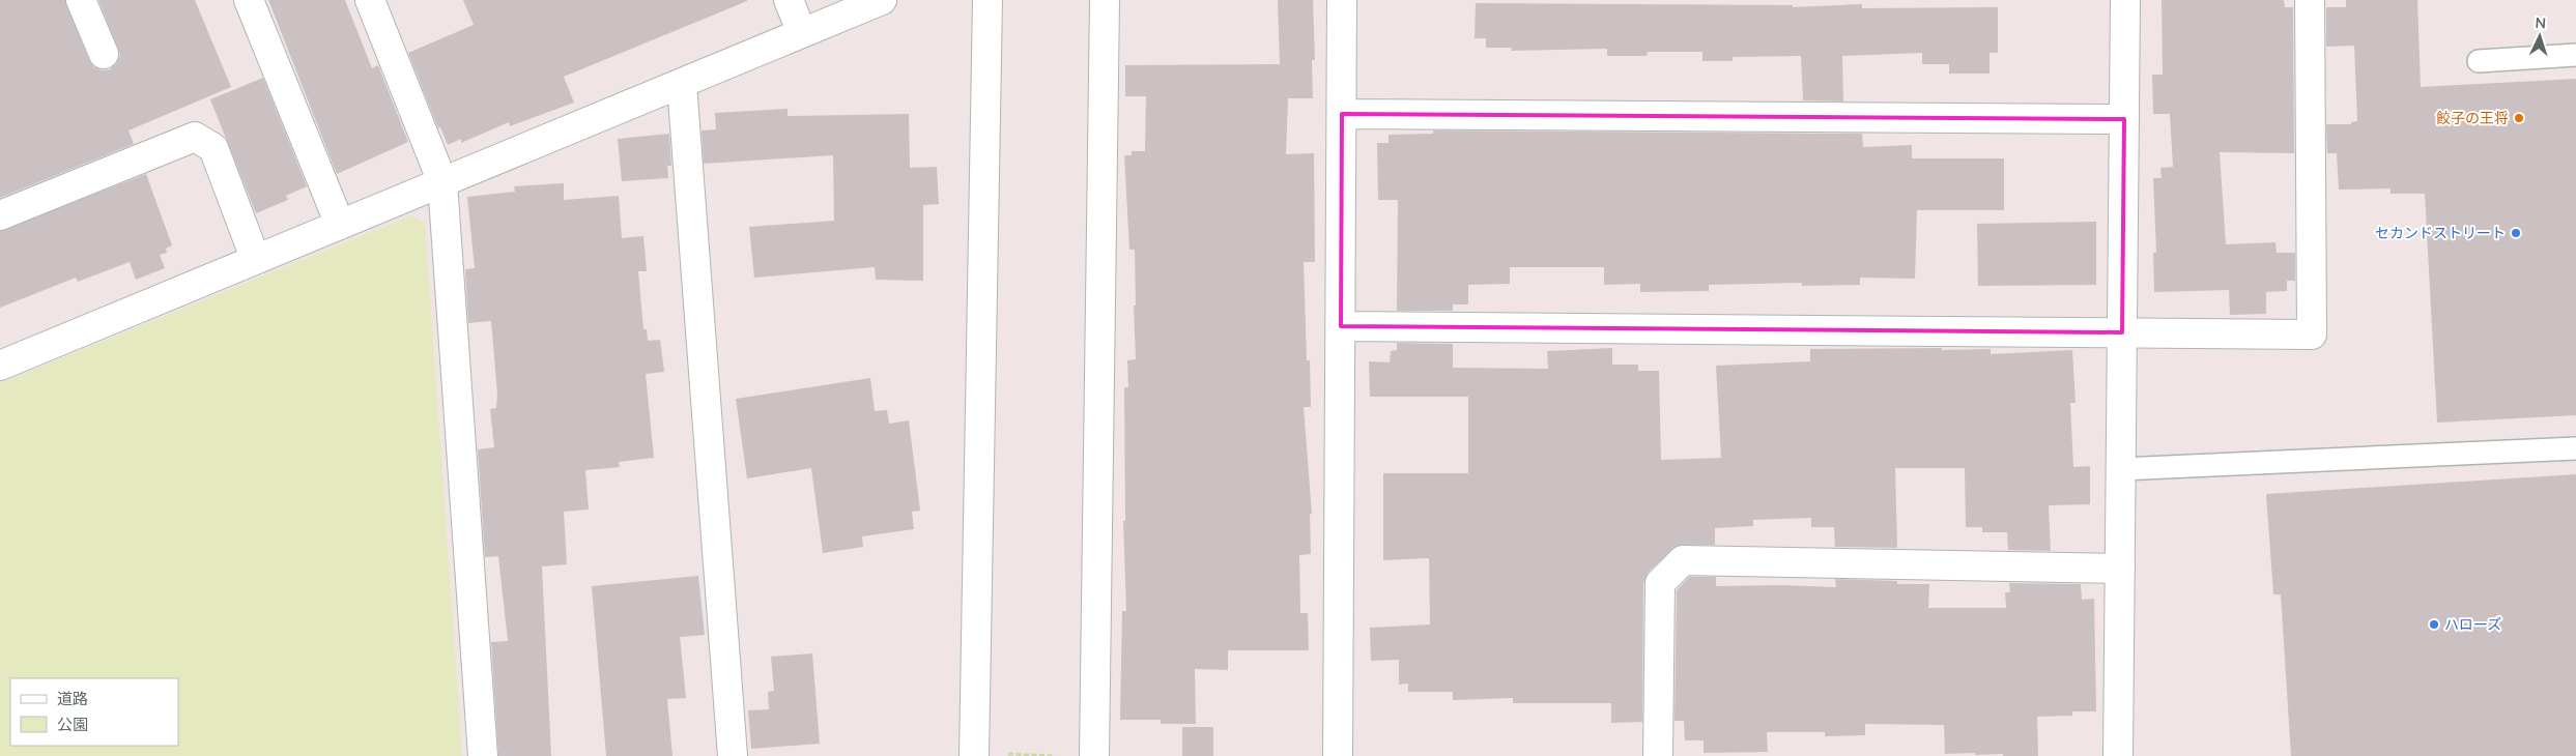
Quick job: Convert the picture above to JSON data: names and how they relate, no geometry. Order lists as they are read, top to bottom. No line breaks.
{"places":["餃子の王将","セカンドストリート","ハローズ"],"legend":["道路","公園"],"north":"top"}
